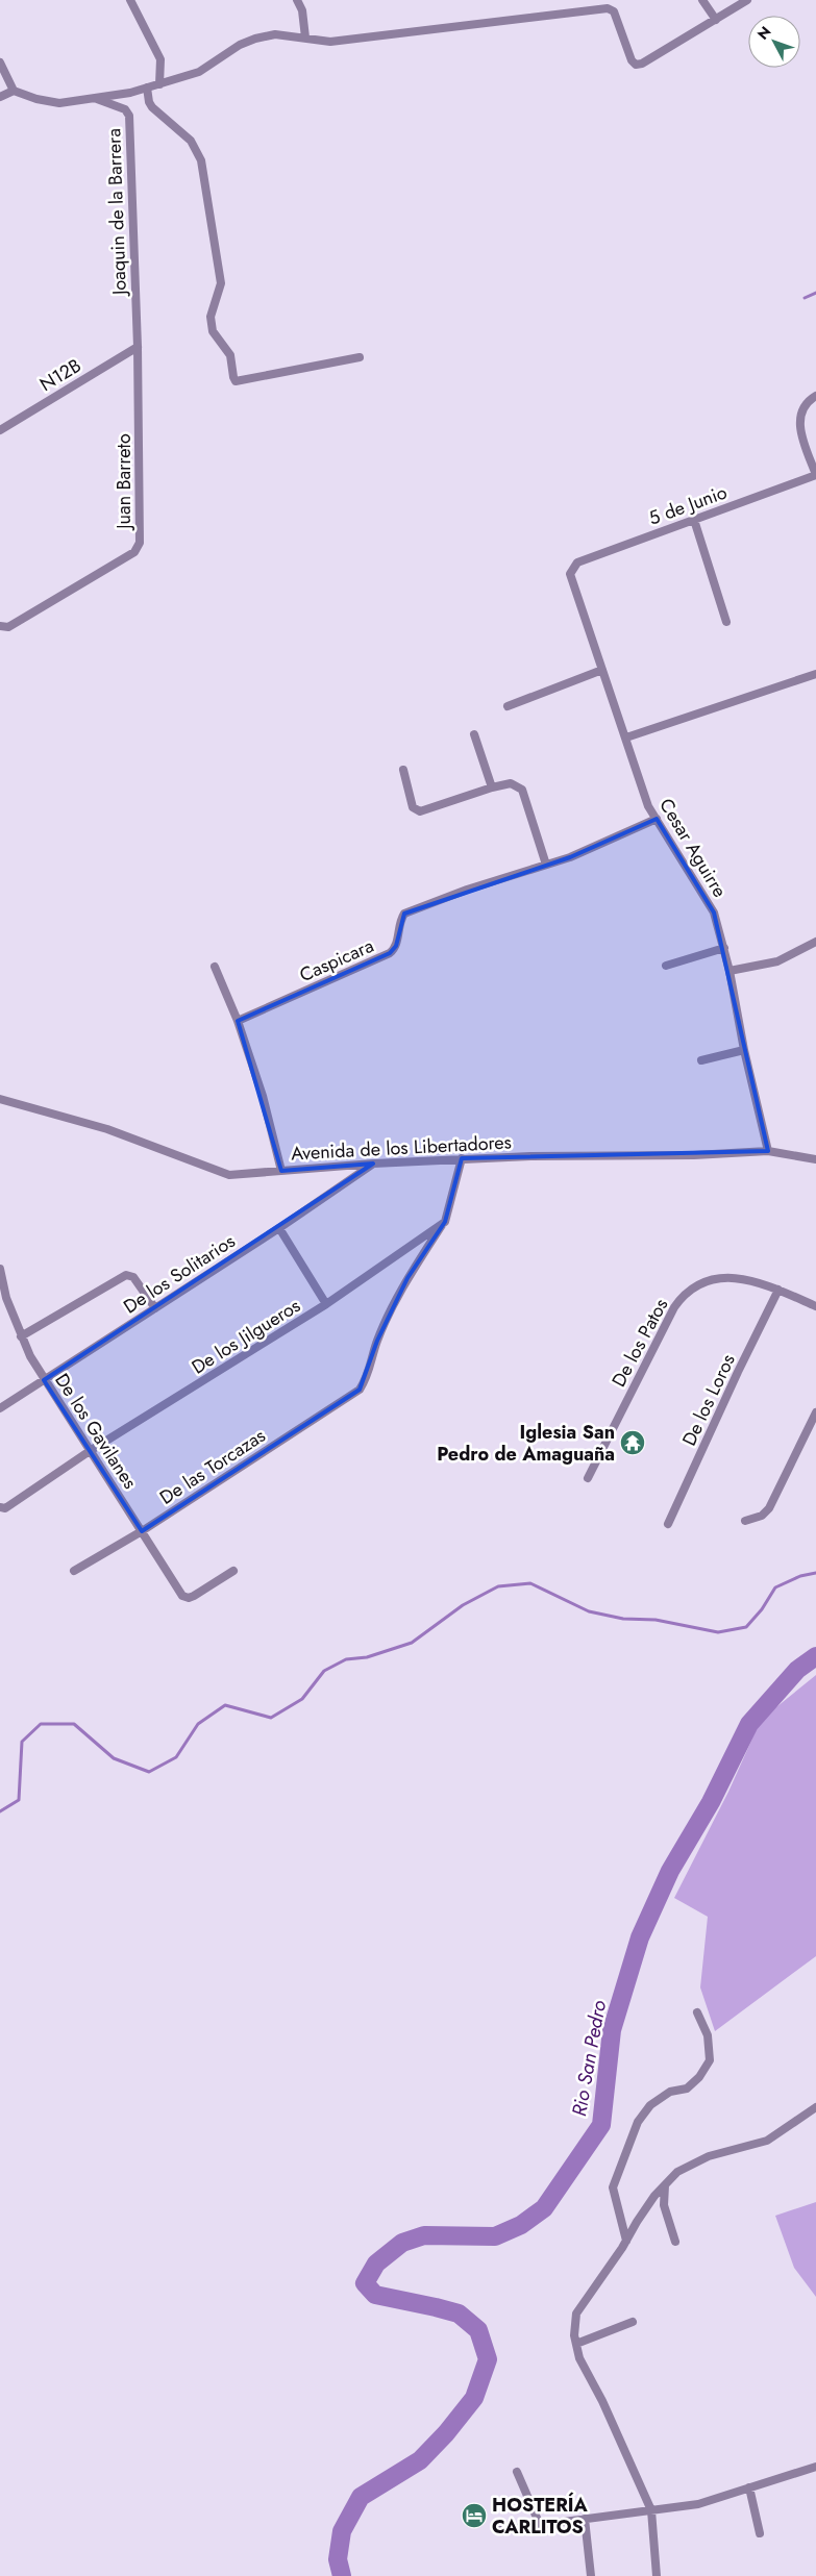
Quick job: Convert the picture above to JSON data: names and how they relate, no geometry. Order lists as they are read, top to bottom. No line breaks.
{"streets":{"street":["Joaquin de la Barrera","N12B","Juan Barreto","5 de Junio","Cesar Aguirre","Caspicara","Avenida de los Libertadores","De los Solitarios","De los Jilgueros","De los Patos","De los Loros","De los Gavilanes","De las Torcazas"]},"crossings":[["Joaquin de la Barrera","N12B"],["Joaquin de la Barrera","Juan Barreto"],["N12B","Juan Barreto"],["5 de Junio","Cesar Aguirre"],["Cesar Aguirre","Caspicara"],["Cesar Aguirre","Avenida de los Libertadores"],["Avenida de los Libertadores","De los Solitarios"],["De los Solitarios","De los Gavilanes"],["De los Jilgueros","De los Gavilanes"],["De los Jilgueros","De las Torcazas"],["De los Patos","De los Loros"],["De los Gavilanes","De las Torcazas"]],"water":["Rio San Pedro"],"places":{"temple":["Iglesia San Pedro de Amaguaña"],"hotel":["HOSTERÍA CARLITOS"]},"north":"top left"}
